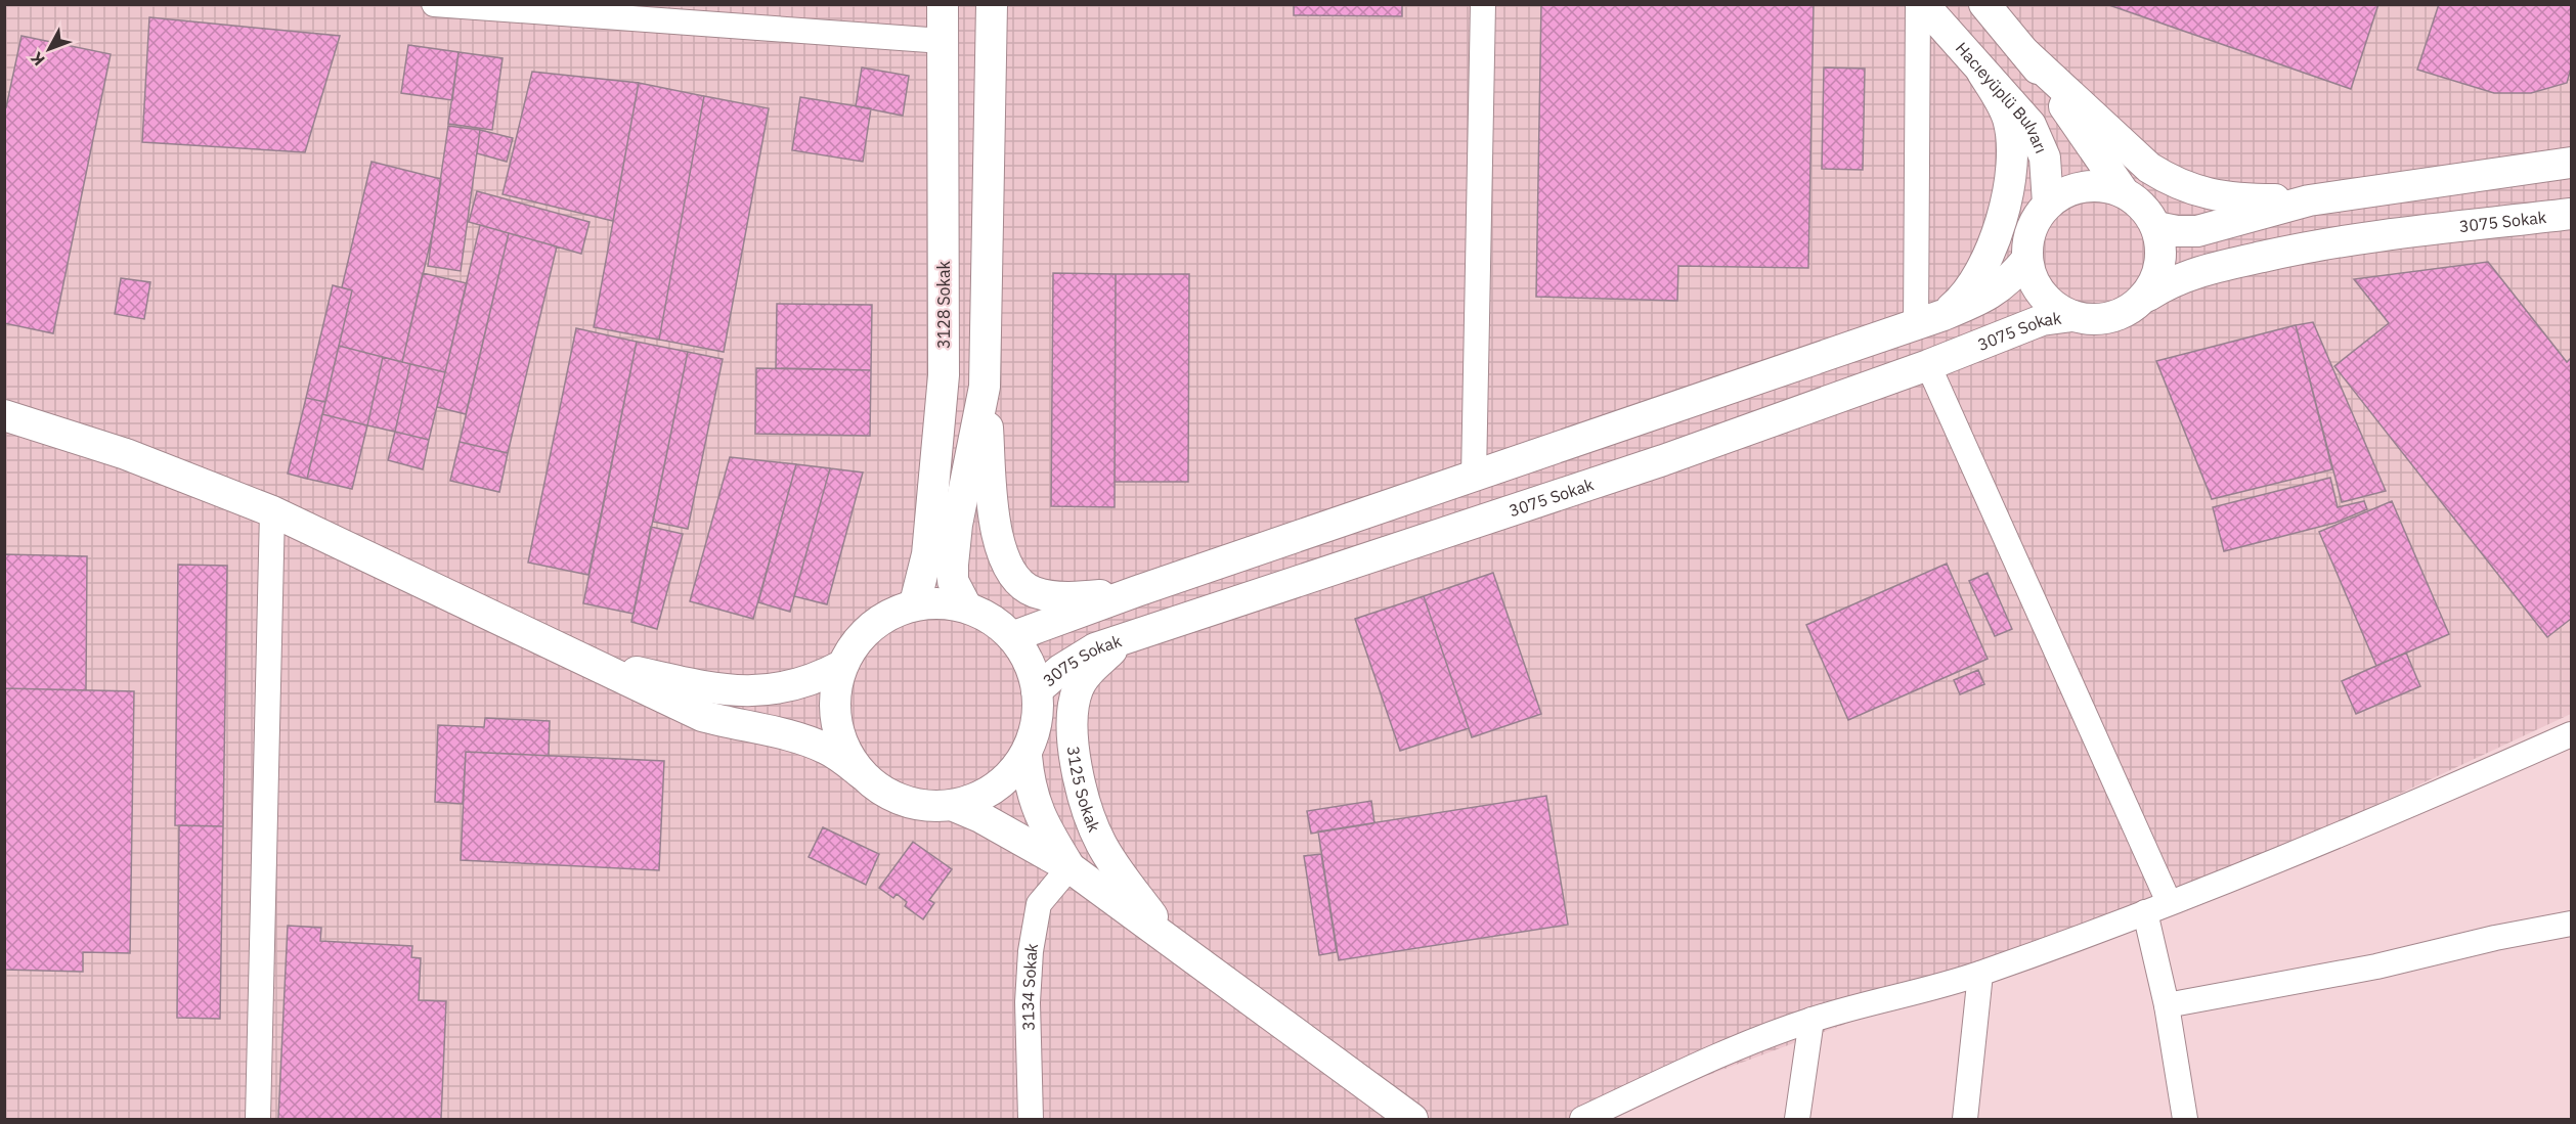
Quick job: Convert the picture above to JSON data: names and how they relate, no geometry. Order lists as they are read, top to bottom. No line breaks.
{"streets":{"street":["Hacıeyüplü Bulvarı","3075 Sokak","3128 Sokak","3125 Sokak","3134 Sokak"]},"crossings":[["Hacıeyüplü Bulvarı","3075 Sokak"],["3075 Sokak","3128 Sokak"],["3075 Sokak","3125 Sokak"],["3128 Sokak","3125 Sokak"],["3125 Sokak","3134 Sokak"]],"north":"bottom left"}
